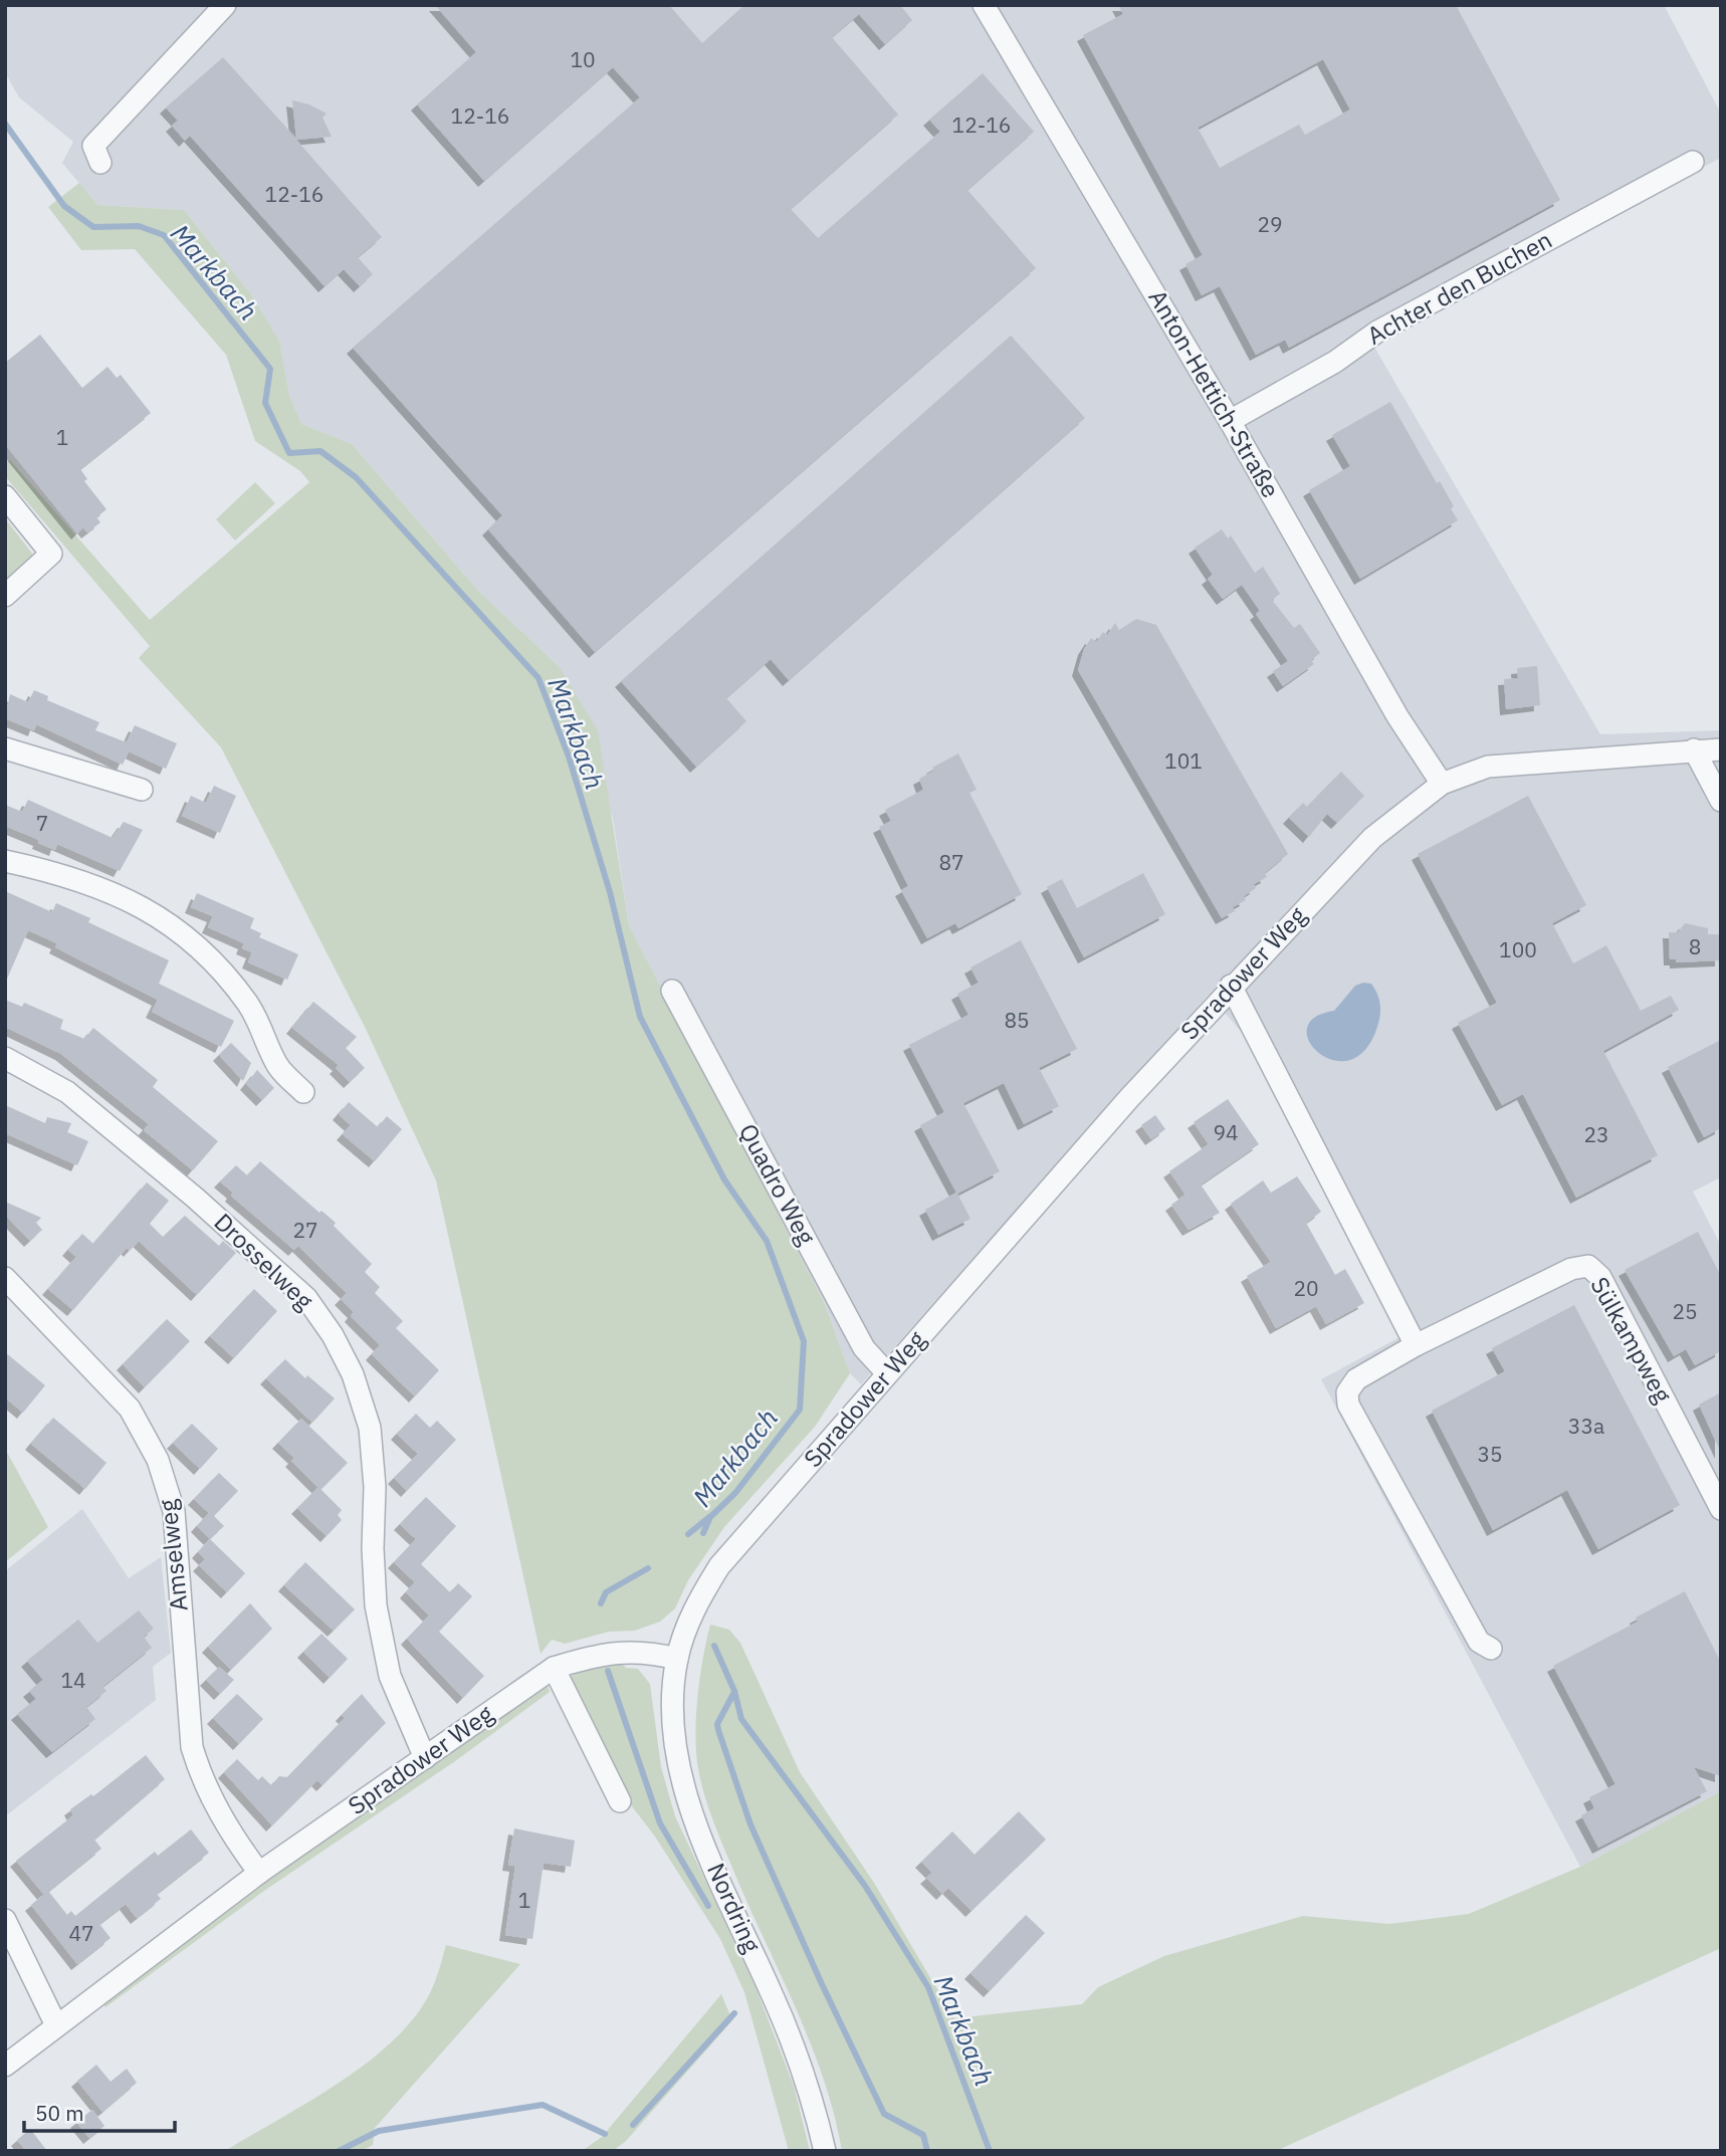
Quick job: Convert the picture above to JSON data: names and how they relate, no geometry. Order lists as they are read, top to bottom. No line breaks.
{"streets":{"street":["Achter den Buchen","Anton-Hettich-Straße","Spradower Weg","Quadro Weg","Drosselweg","Sülkampweg","Amselweg","Nordring"]},"crossings":[["Achter den Buchen","Anton-Hettich-Straße"],["Anton-Hettich-Straße","Spradower Weg"],["Spradower Weg","Quadro Weg"],["Spradower Weg","Drosselweg"],["Spradower Weg","Amselweg"],["Spradower Weg","Nordring"]],"water":["Markbach"],"house_numbers":["10","12-16","12-16","12-16","29","1","101","7","87","8","100","85","94","23","27","20","25","33a","35","14","1","47"],"scale_bar":"50 m"}
